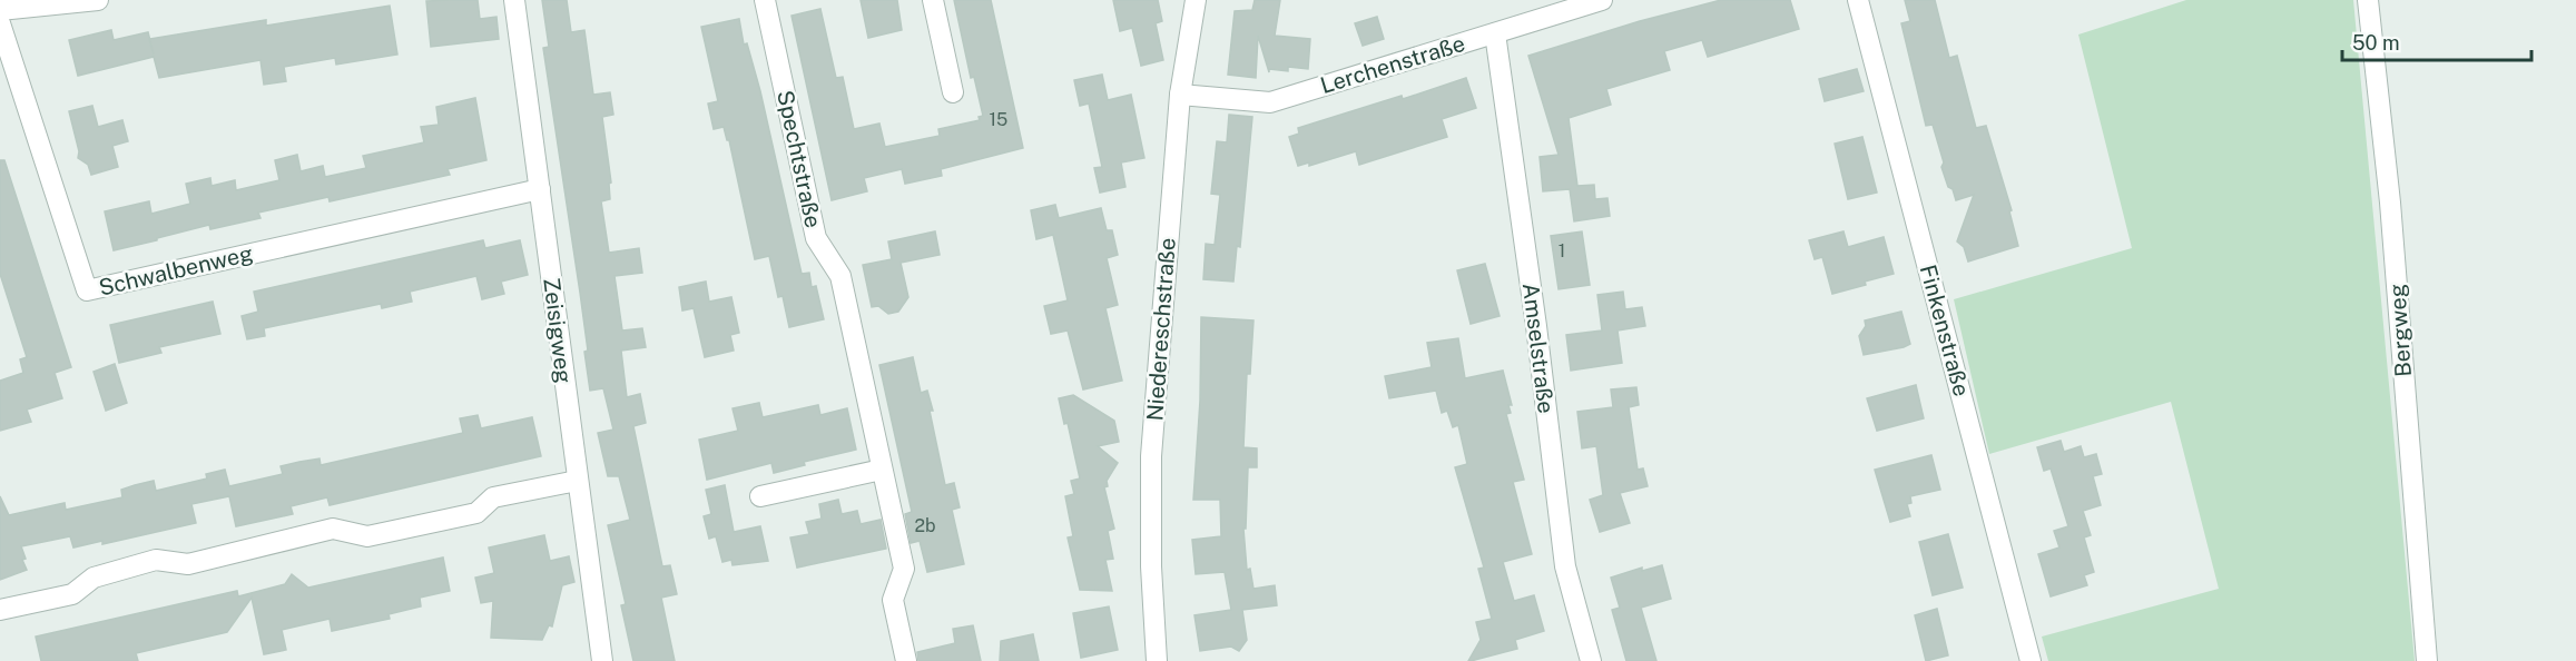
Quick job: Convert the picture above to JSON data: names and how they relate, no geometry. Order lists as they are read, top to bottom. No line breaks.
{"streets":{"street":["Lerchenstraße","Spechtstraße","Schwalbenweg","Niedereschstraße","Zeisigweg","Finkenstraße","Bergweg","Amselstraße"]},"crossings":[["Lerchenstraße","Niedereschstraße"],["Lerchenstraße","Amselstraße"],["Schwalbenweg","Zeisigweg"]],"house_numbers":["15","1","2b"],"scale_bar":"50 m"}
